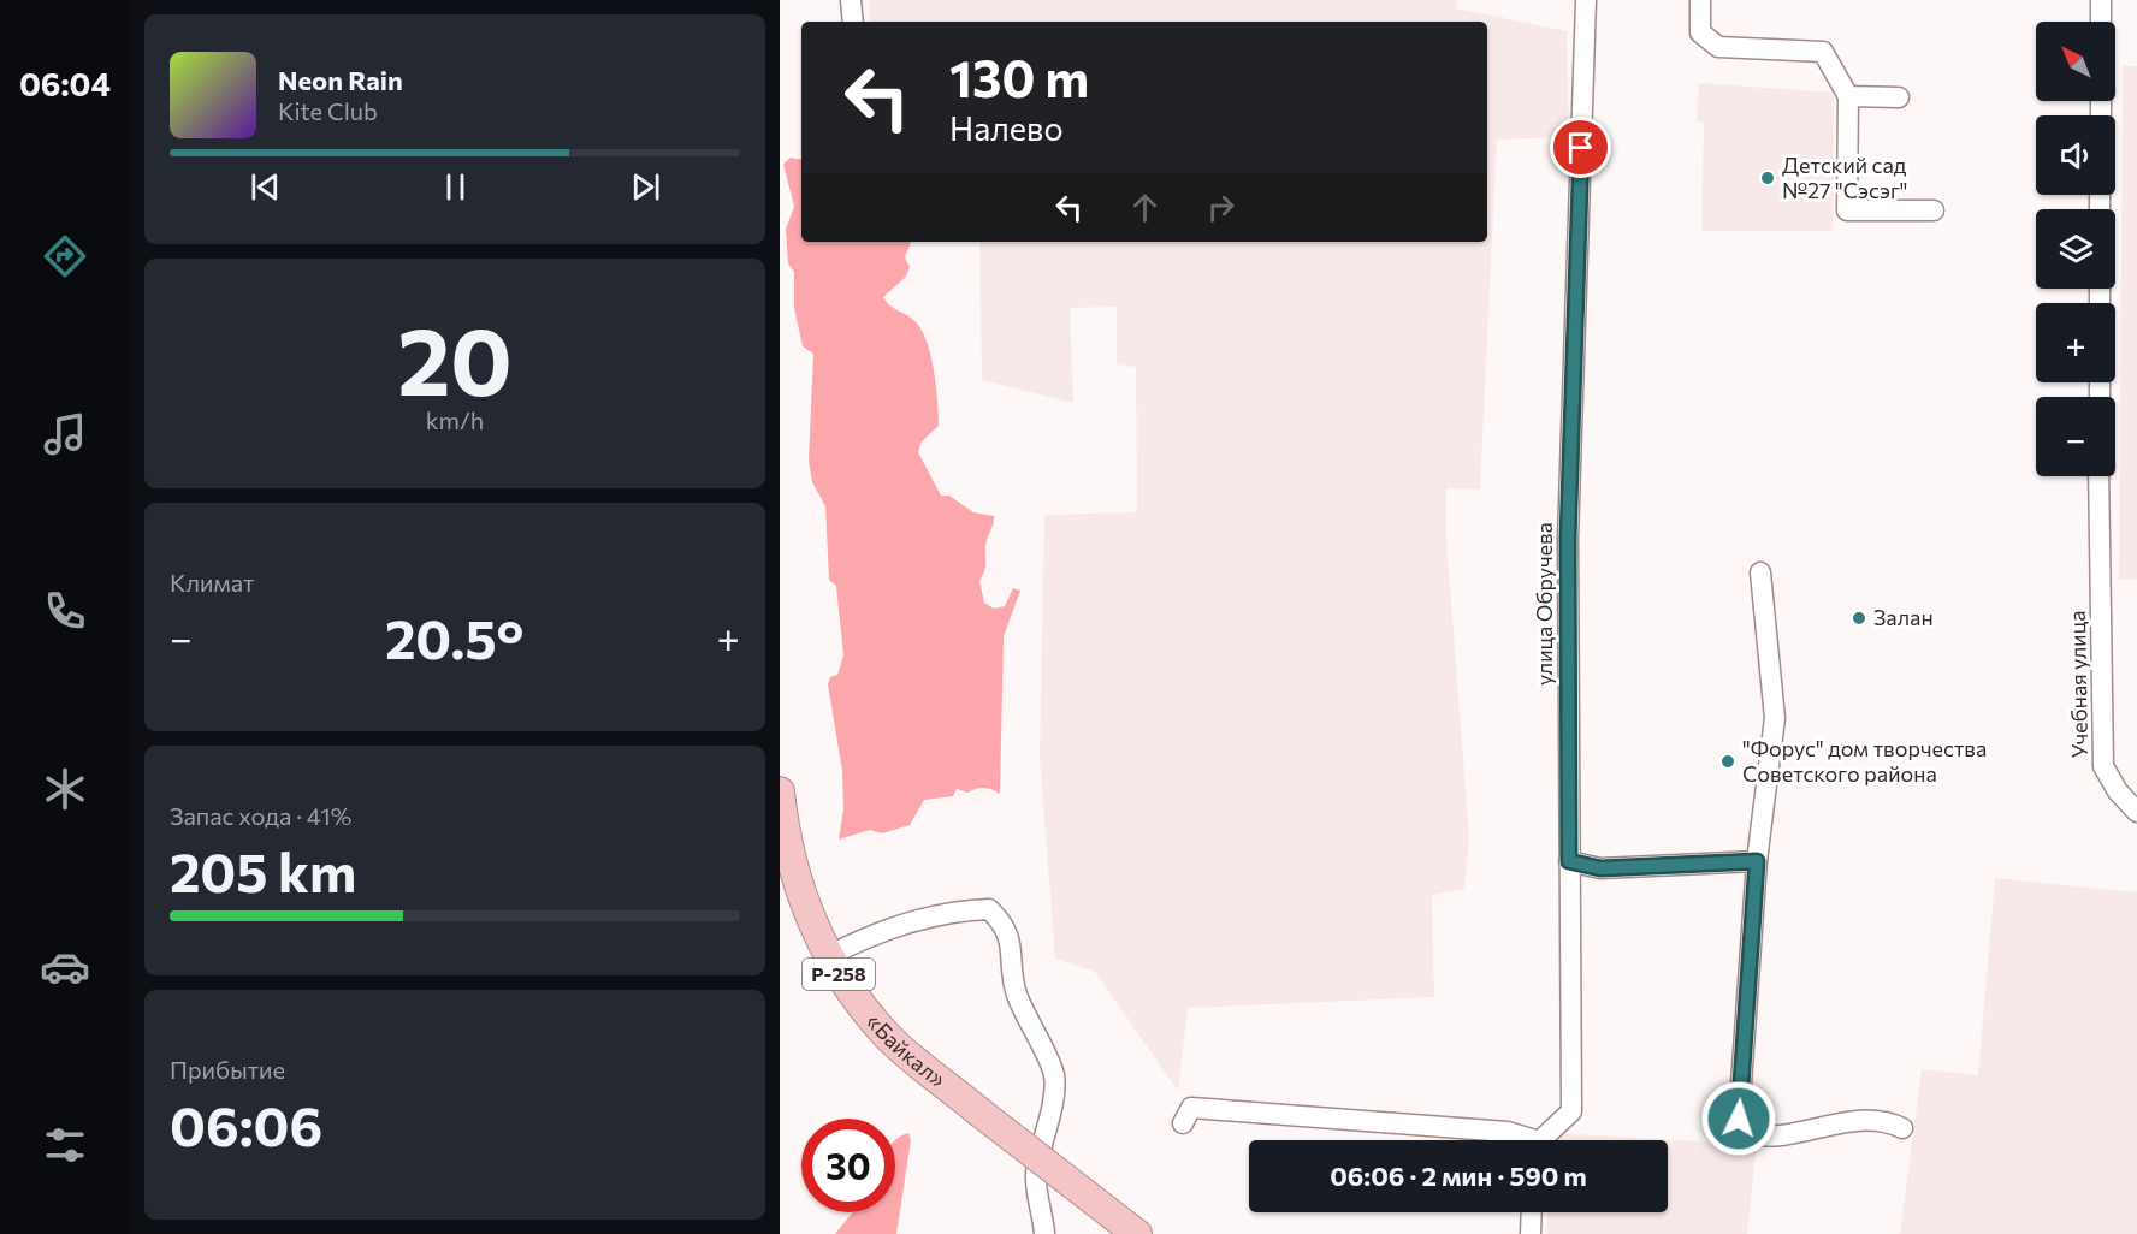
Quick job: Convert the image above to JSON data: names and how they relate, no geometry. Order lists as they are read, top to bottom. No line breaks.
{"streets":{"highway":["Р-258","«Байкал»"],"street":["улица Обручева","Учебная улица"]},"places":["Детский сад №27 \"Сэсэг\"","Залан","\"Форус\" дом творчества Советского района"],"north":"top left","page":{"tabs":"06:04","map_buttons":["+","−"],"turn":["130 m","Налево"],"song":["Neon Rain","Kite Club"],"tile":[["20","km/h"],"Климат",["Запас хода · 41%","205 km"],["Прибытие","06:06"]],"heat":["−","20.5°","+"],"limit":"30","trip":"06:06 · 2 мин · 590 m"}}
